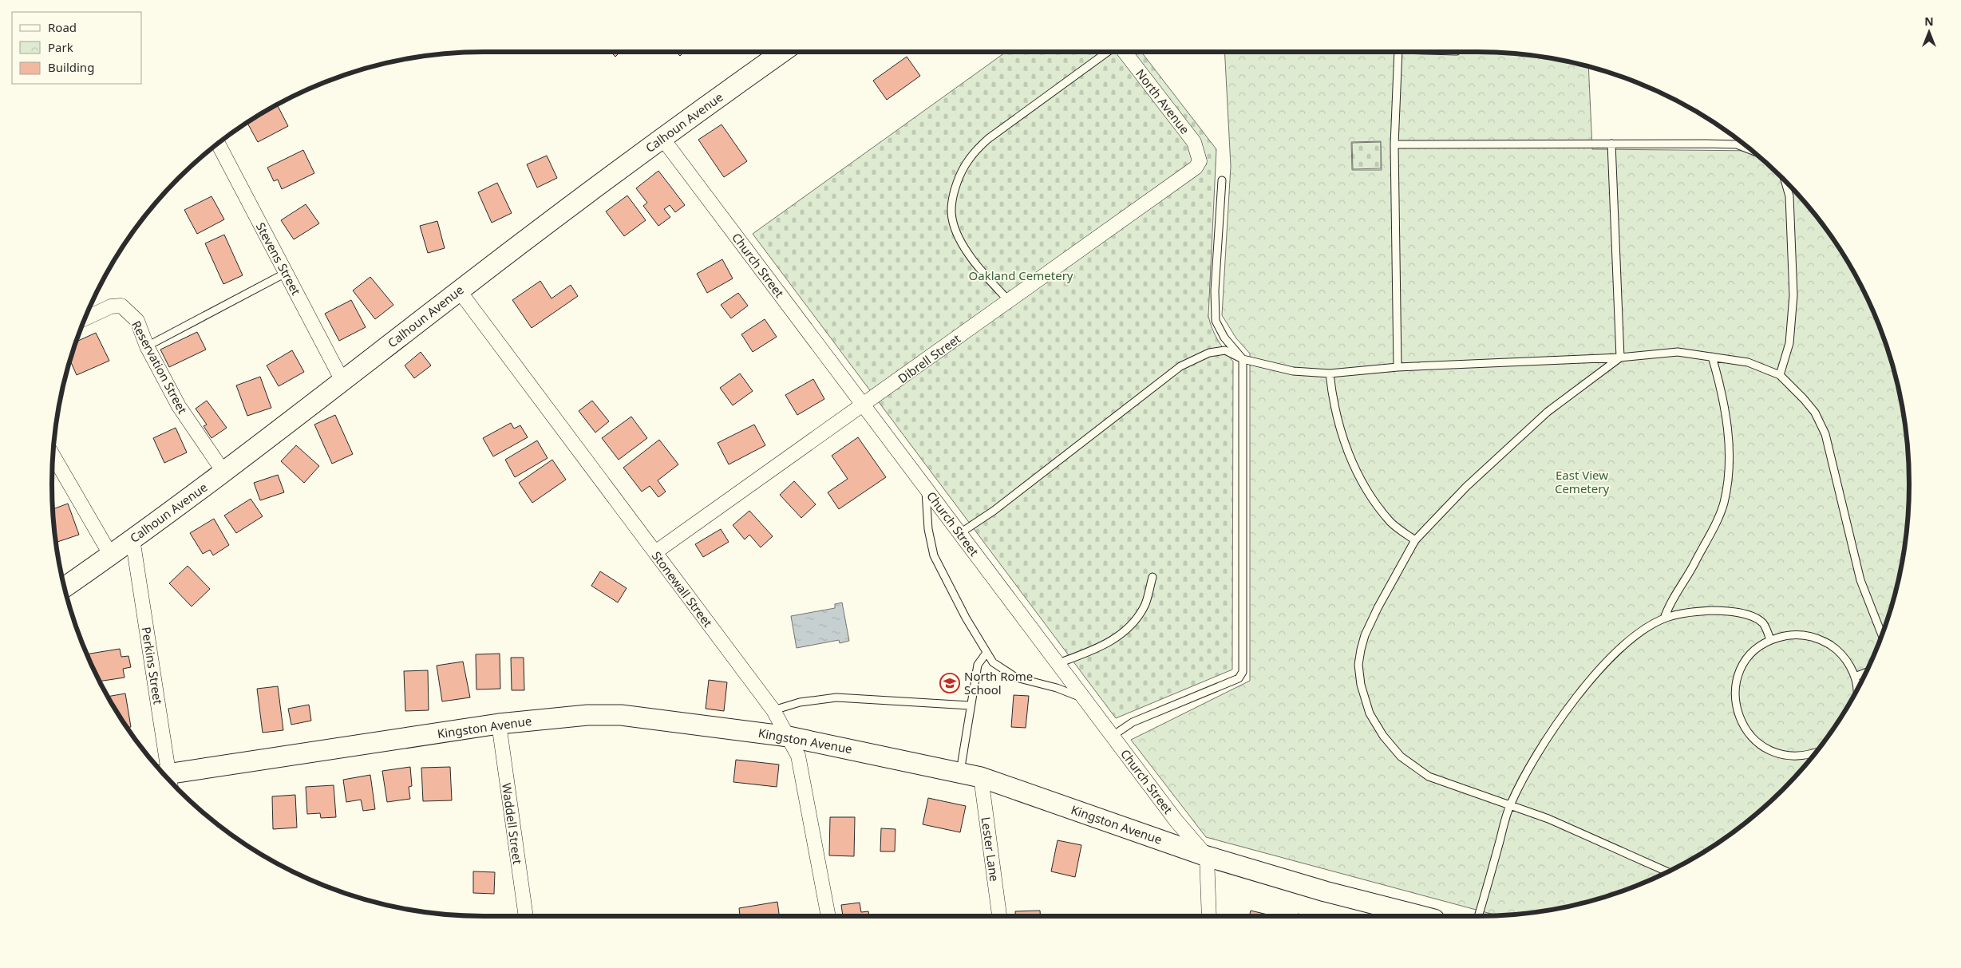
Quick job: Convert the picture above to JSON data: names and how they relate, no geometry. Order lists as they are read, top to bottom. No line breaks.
{"streets":{"street":["North Avenue","Calhoun Avenue","Stevens Street","Church Street","Dibrell Street","Reservation Street","Stonewall Street","Perkins Street","Kingston Avenue","Waddell Street","Lester Lane"]},"crossings":[["North Avenue","Dibrell Street"],["Calhoun Avenue","Stevens Street"],["Calhoun Avenue","Church Street"],["Calhoun Avenue","Reservation Street"],["Calhoun Avenue","Stonewall Street"],["Calhoun Avenue","Perkins Street"],["Church Street","Dibrell Street"],["Church Street","Kingston Avenue"],["Dibrell Street","Stonewall Street"],["Stonewall Street","Kingston Avenue"],["Kingston Avenue","Waddell Street"],["Kingston Avenue","Lester Lane"]],"parks":["Oakland Cemetery","East View Cemetery"],"places":{"school or university":["North Rome School"]},"legend":["Road","Park","Building"],"north":"top"}
